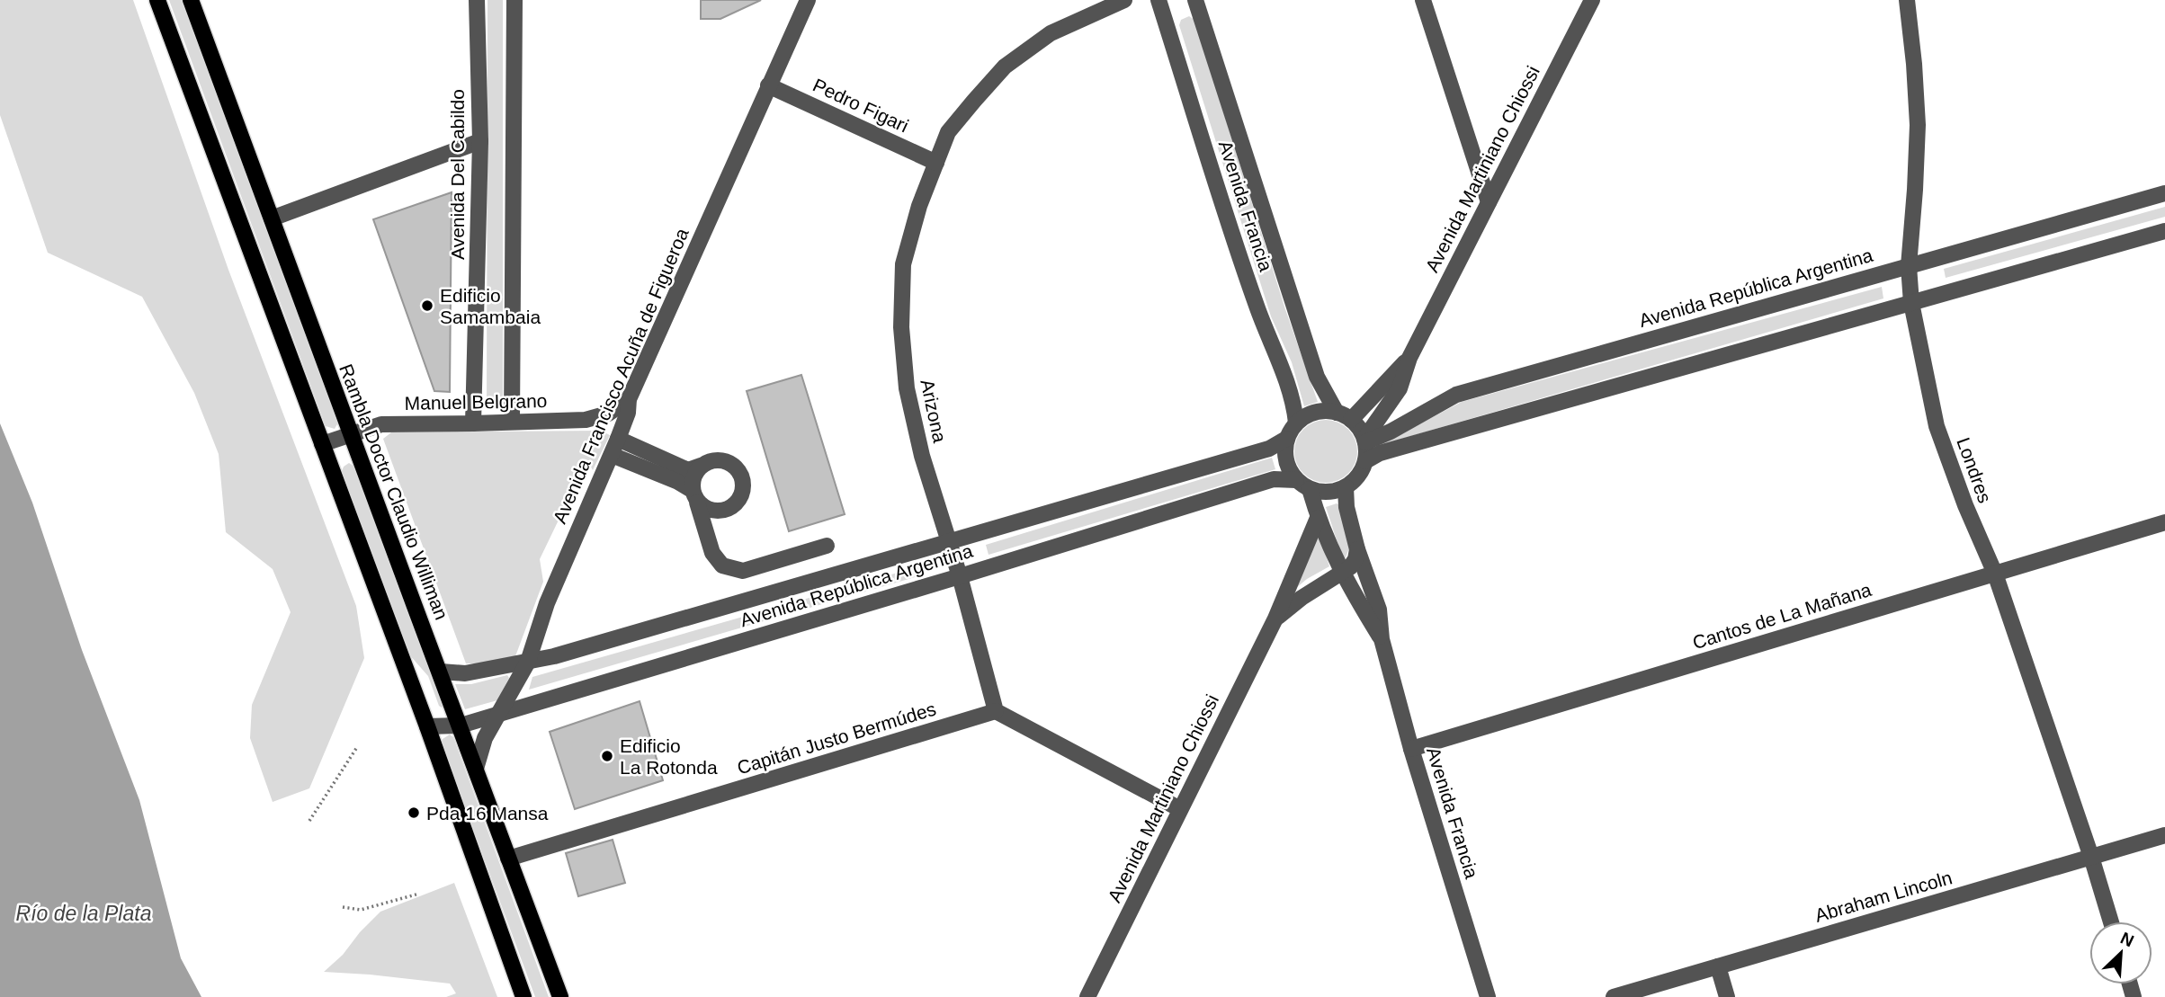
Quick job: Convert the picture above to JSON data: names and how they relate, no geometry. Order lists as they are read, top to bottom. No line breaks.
{"streets":{"main road":["Rambla Doctor Claudio Williman"],"street":["Pedro Figari","Avenida Martiniano Chiossi","Avenida Del Cabildo","Avenida Francia","Avenida República Argentina","Avenida Francisco Acuña de Figueroa","Manuel Belgrano","Arizona","Londres","Cantos de La Mañana","Capitán Justo Bermúdes","Abraham Lincoln"]},"crossings":[["Pedro Figari","Avenida Francisco Acuña de Figueroa"],["Pedro Figari","Arizona"],["Avenida Martiniano Chiossi","Avenida Francia"],["Avenida Martiniano Chiossi","Avenida República Argentina"],["Avenida Del Cabildo","Manuel Belgrano"],["Avenida Francia","Avenida República Argentina"],["Avenida Francia","Cantos de La Mañana"],["Avenida República Argentina","Avenida Francisco Acuña de Figueroa"],["Avenida República Argentina","Arizona"],["Avenida República Argentina","Londres"],["Avenida República Argentina","Rambla Doctor Claudio Williman"],["Avenida Francisco Acuña de Figueroa","Manuel Belgrano"],["Avenida Francisco Acuña de Figueroa","Rambla Doctor Claudio Williman"],["Manuel Belgrano","Rambla Doctor Claudio Williman"],["Arizona","Capitán Justo Bermúdes"],["Londres","Cantos de La Mañana"],["Londres","Abraham Lincoln"],["Rambla Doctor Claudio Williman","Capitán Justo Bermúdes"]],"water":["Río de la Plata"],"places":["Edificio Samambaia","Edificio La Rotonda","Pda 16 Mansa"],"north":"top right"}
